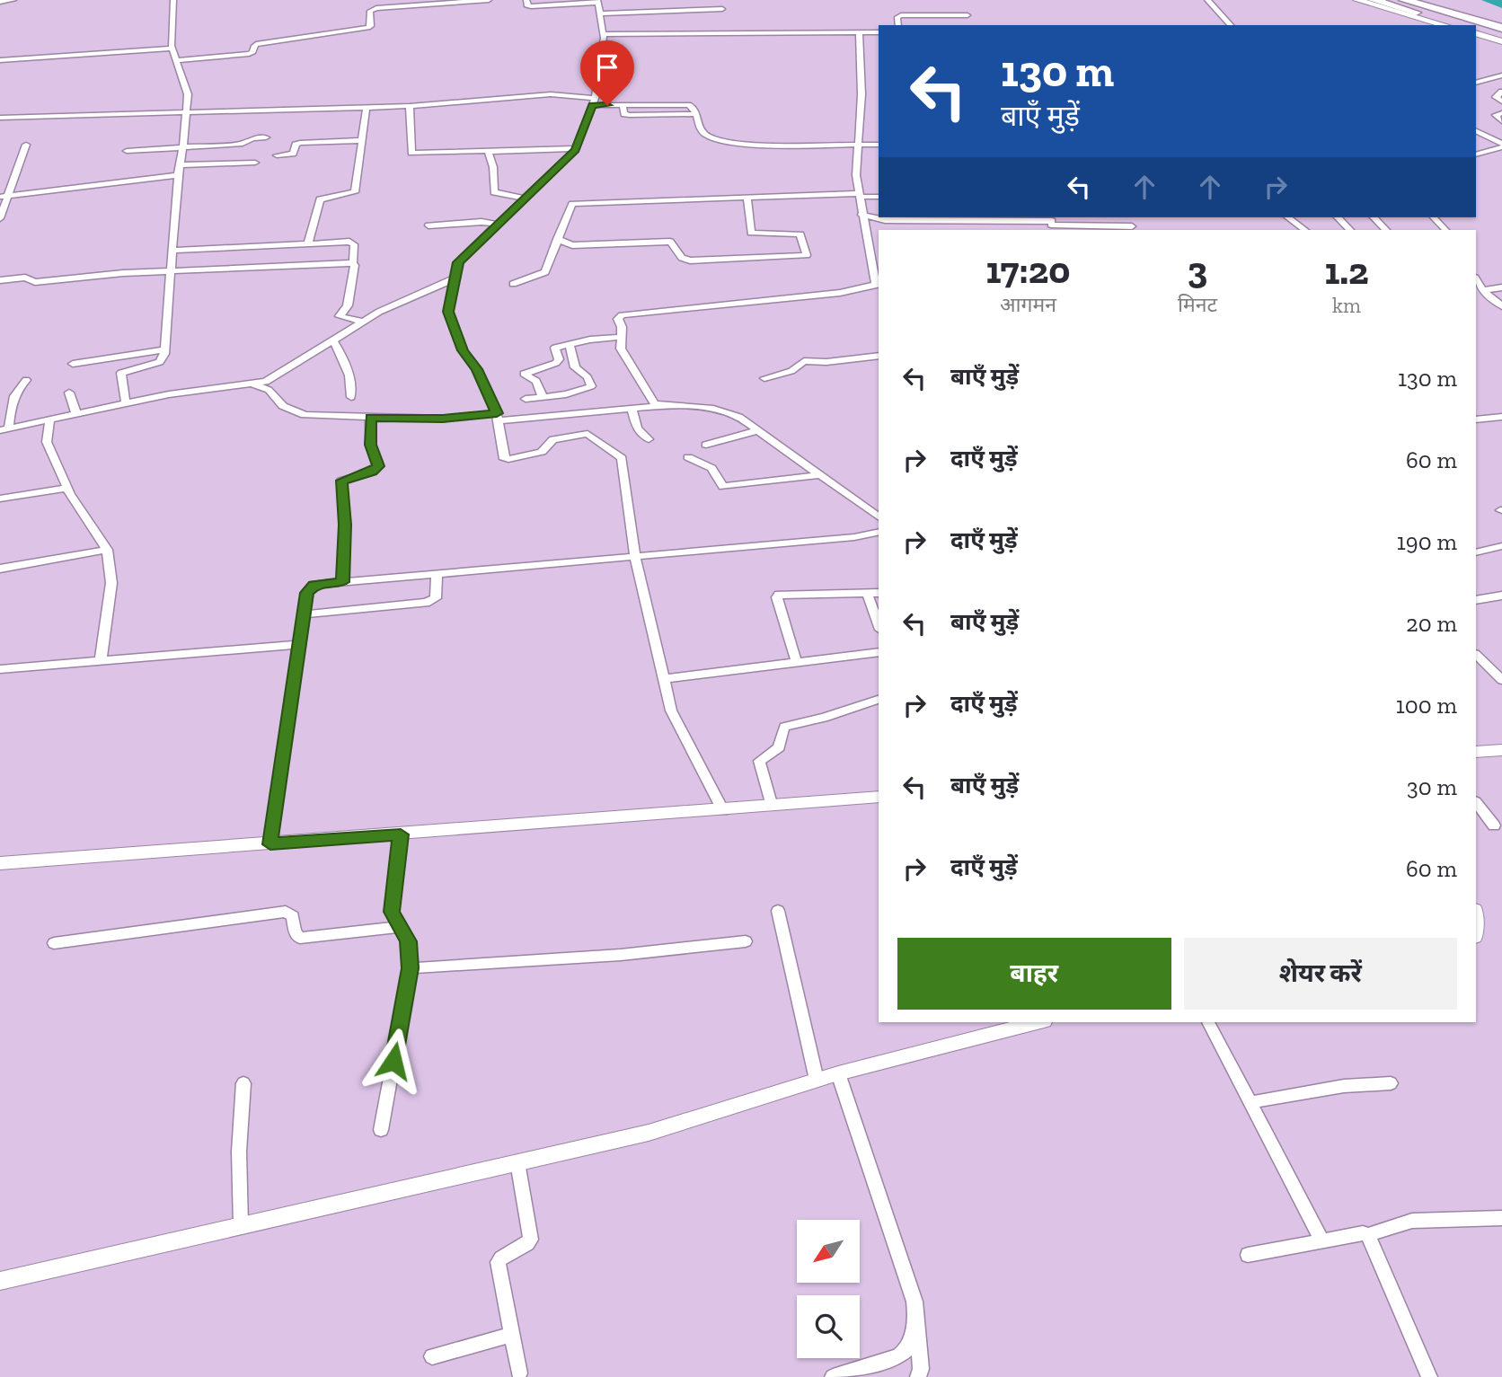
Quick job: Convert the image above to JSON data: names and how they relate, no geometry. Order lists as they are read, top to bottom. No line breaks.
{"north":"bottom left","page":{"turn":["130 m","बाएँ मुड़ें"],"eta":["17:20","आगमन","3","मिनट","1.2","km"],"list":[{"name":"बाएँ मुड़ें","value":"130 m"},{"name":"दाएँ मुड़ें","value":"60 m"},{"name":"दाएँ मुड़ें","value":"190 m"},{"name":"बाएँ मुड़ें","value":"20 m"},{"name":"दाएँ मुड़ें","value":"100 m"},{"name":"बाएँ मुड़ें","value":"30 m"},{"name":"दाएँ मुड़ें","value":"60 m"}],"buttons":["बाहर","शेयर करें"]}}
